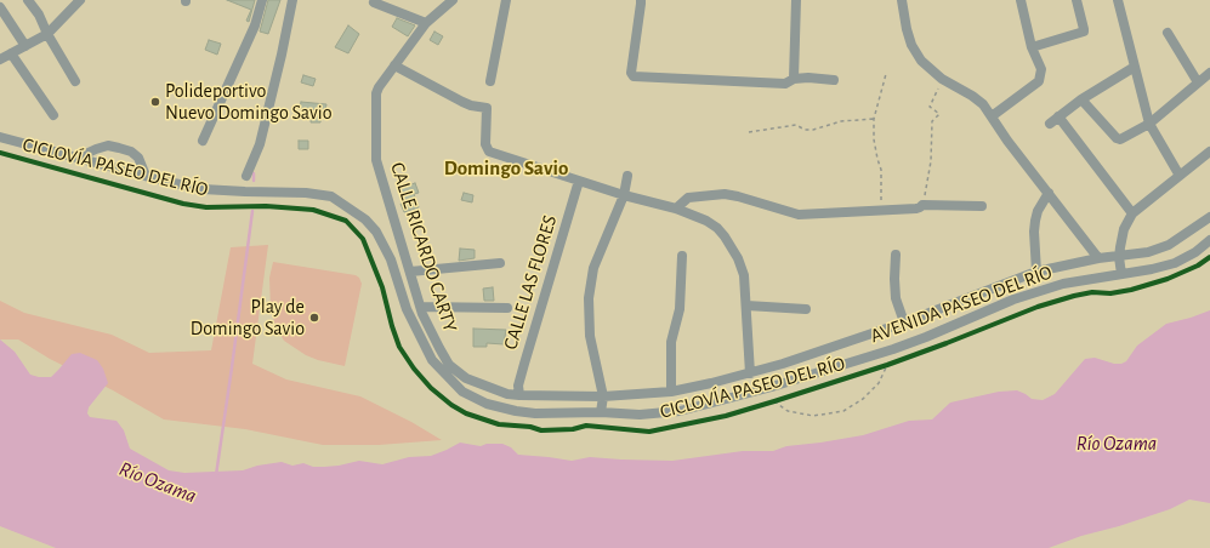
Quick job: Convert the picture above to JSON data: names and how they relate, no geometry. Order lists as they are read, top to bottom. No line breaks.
{"streets":{"street":["CALLE RICARDO CARTY","CALLE LAS FLORES","AVENIDA PASEO DEL RÍO"],"cycle path":["CICLOVÍA PASEO DEL RÍO"]},"crossings":[["CALLE RICARDO CARTY","CALLE LAS FLORES"],["CALLE RICARDO CARTY","AVENIDA PASEO DEL RÍO"],["CALLE LAS FLORES","AVENIDA PASEO DEL RÍO"]],"districts":["Domingo Savio"],"water":["Río Ozama"],"places":["Polideportivo Nuevo Domingo Savio","Play de Domingo Savio"]}
